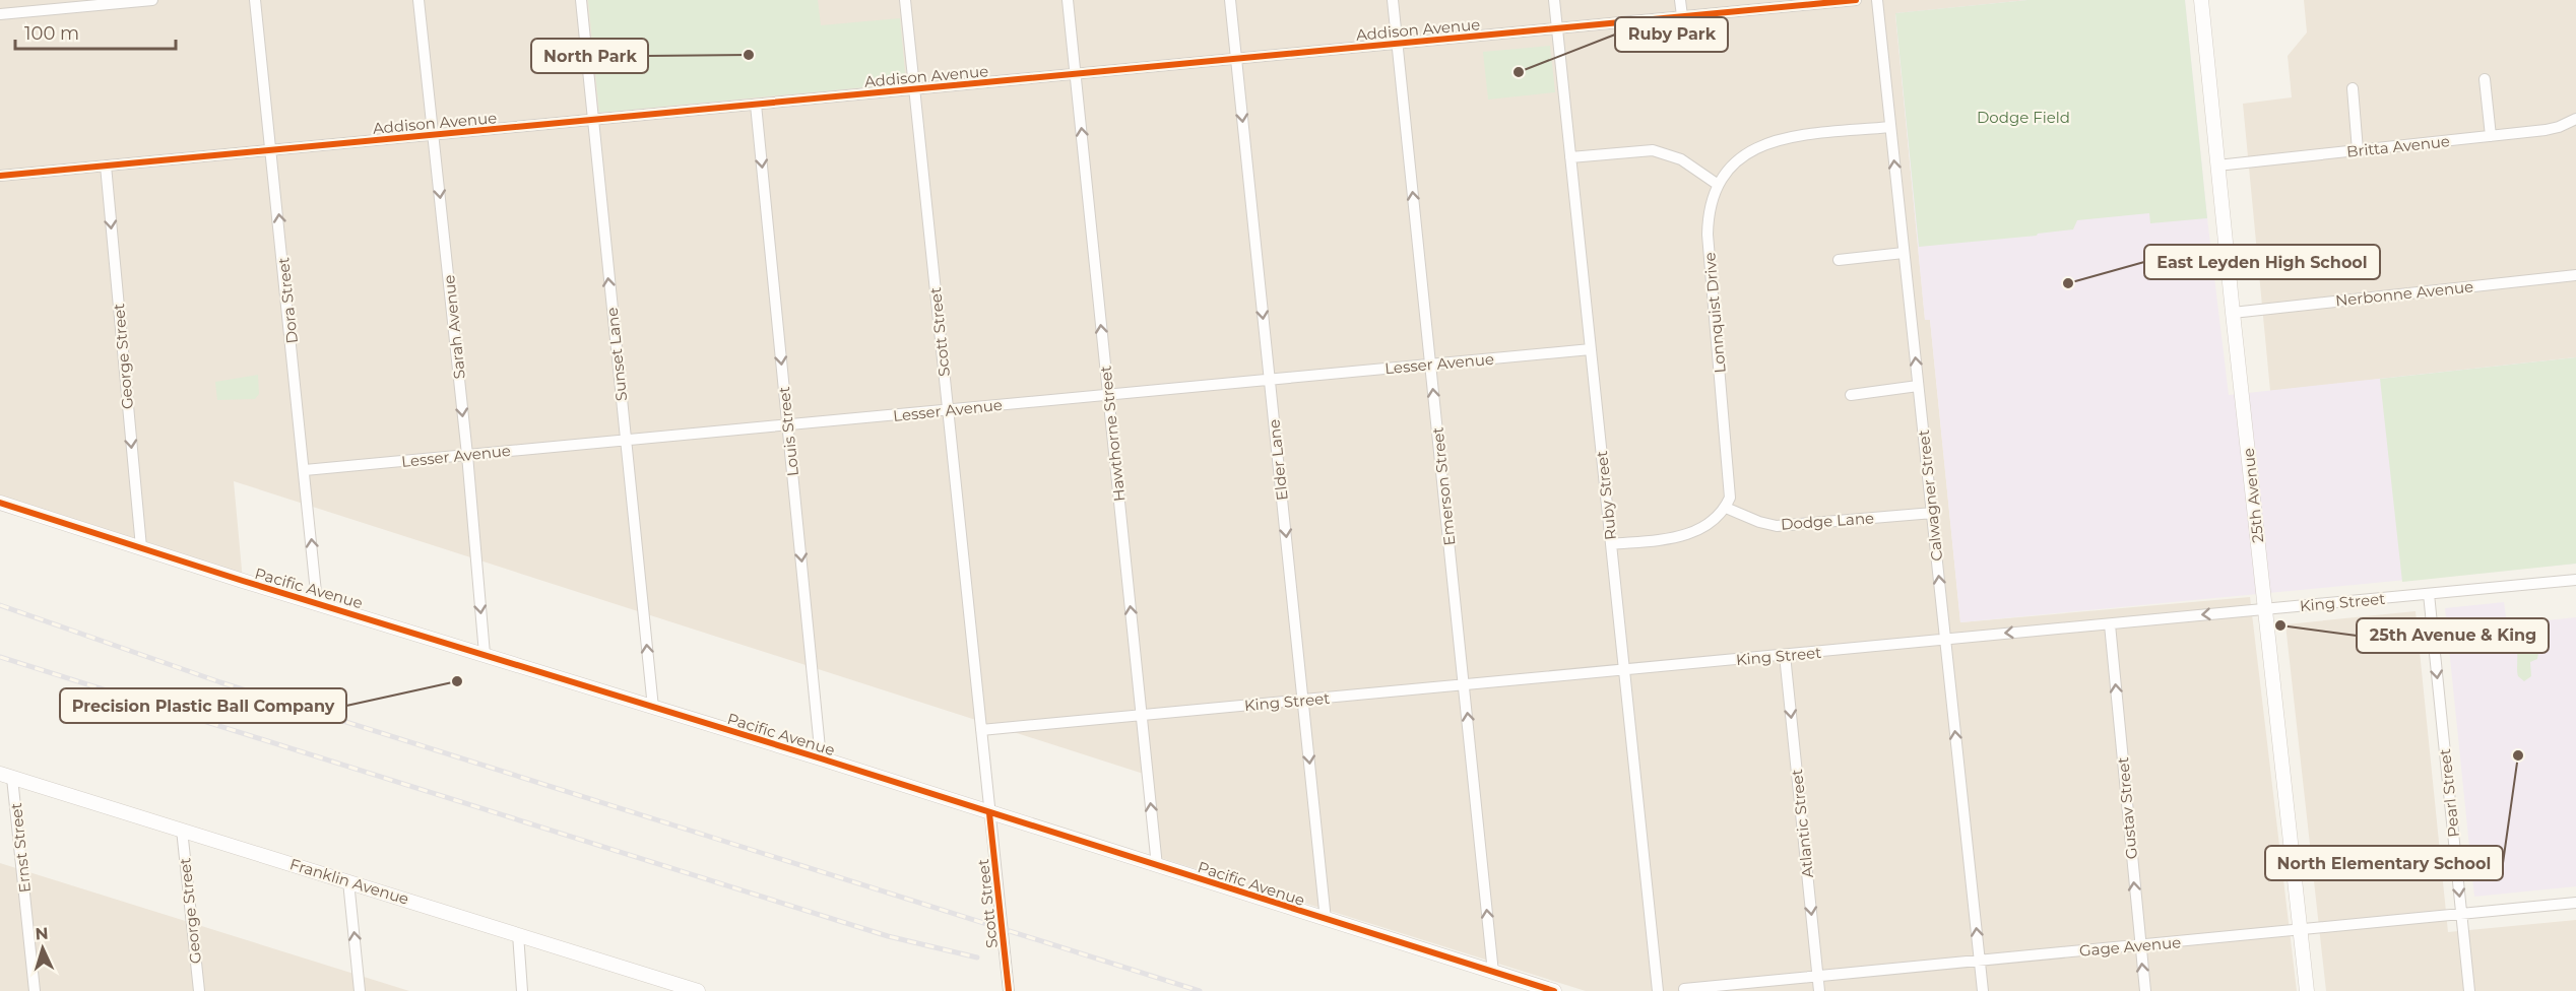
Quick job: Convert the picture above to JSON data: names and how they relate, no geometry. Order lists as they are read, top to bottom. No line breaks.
{"streets":{"street":["Addison Avenue","Britta Avenue","Nerbonne Avenue","Dora Street","Lonnquist Drive","Sarah Avenue","Scott Street","Sunset Lane","George Street","Lesser Avenue","Louis Street","Hawthorne Street","Elder Lane","Emerson Street","Ruby Street","Calwagner Street","25th Avenue","Dodge Lane","Pacific Avenue","King Street","Pearl Street","Gustav Street","Atlantic Street","Ernst Street","Franklin Avenue","Gage Avenue"]},"crossings":[["Addison Avenue","Dora Street"],["Addison Avenue","Sarah Avenue"],["Addison Avenue","Scott Street"],["Addison Avenue","Sunset Lane"],["Addison Avenue","George Street"],["Addison Avenue","Louis Street"],["Addison Avenue","Hawthorne Street"],["Addison Avenue","Elder Lane"],["Addison Avenue","Emerson Street"],["Addison Avenue","Ruby Street"],["Britta Avenue","25th Avenue"],["Nerbonne Avenue","25th Avenue"],["Dora Street","Lesser Avenue"],["Dora Street","Pacific Avenue"],["Lonnquist Drive","Calwagner Street"],["Lonnquist Drive","Dodge Lane"],["Sarah Avenue","Lesser Avenue"],["Sarah Avenue","Pacific Avenue"],["Scott Street","Lesser Avenue"],["Scott Street","Pacific Avenue"],["Scott Street","King Street"],["Sunset Lane","Lesser Avenue"],["Sunset Lane","Pacific Avenue"],["George Street","Pacific Avenue"],["George Street","Franklin Avenue"],["Lesser Avenue","Louis Street"],["Lesser Avenue","Hawthorne Street"],["Lesser Avenue","Elder Lane"],["Lesser Avenue","Emerson Street"],["Lesser Avenue","Ruby Street"],["Louis Street","Pacific Avenue"],["Hawthorne Street","Pacific Avenue"],["Hawthorne Street","King Street"],["Elder Lane","Pacific Avenue"],["Elder Lane","King Street"],["Emerson Street","Pacific Avenue"],["Emerson Street","King Street"],["Ruby Street","King Street"],["Calwagner Street","Dodge Lane"],["Calwagner Street","King Street"],["Calwagner Street","Gage Avenue"],["25th Avenue","King Street"],["25th Avenue","Gage Avenue"],["King Street","Pearl Street"],["King Street","Gustav Street"],["King Street","Atlantic Street"],["Pearl Street","Gage Avenue"],["Gustav Street","Gage Avenue"],["Atlantic Street","Gage Avenue"],["Ernst Street","Franklin Avenue"]],"one_way":["Dora Street","Sarah Avenue","Sunset Lane","George Street","Louis Street","Hawthorne Street","Elder Lane","Emerson Street","Calwagner Street","Pearl Street","Gustav Street","Atlantic Street"],"parks":["Dodge Field"],"places":["North Park","Ruby Park","East Leyden High School","25th Avenue & King","Precision Plastic Ball Company","North Elementary School"],"scale_bar":"100 m","north":"top"}
